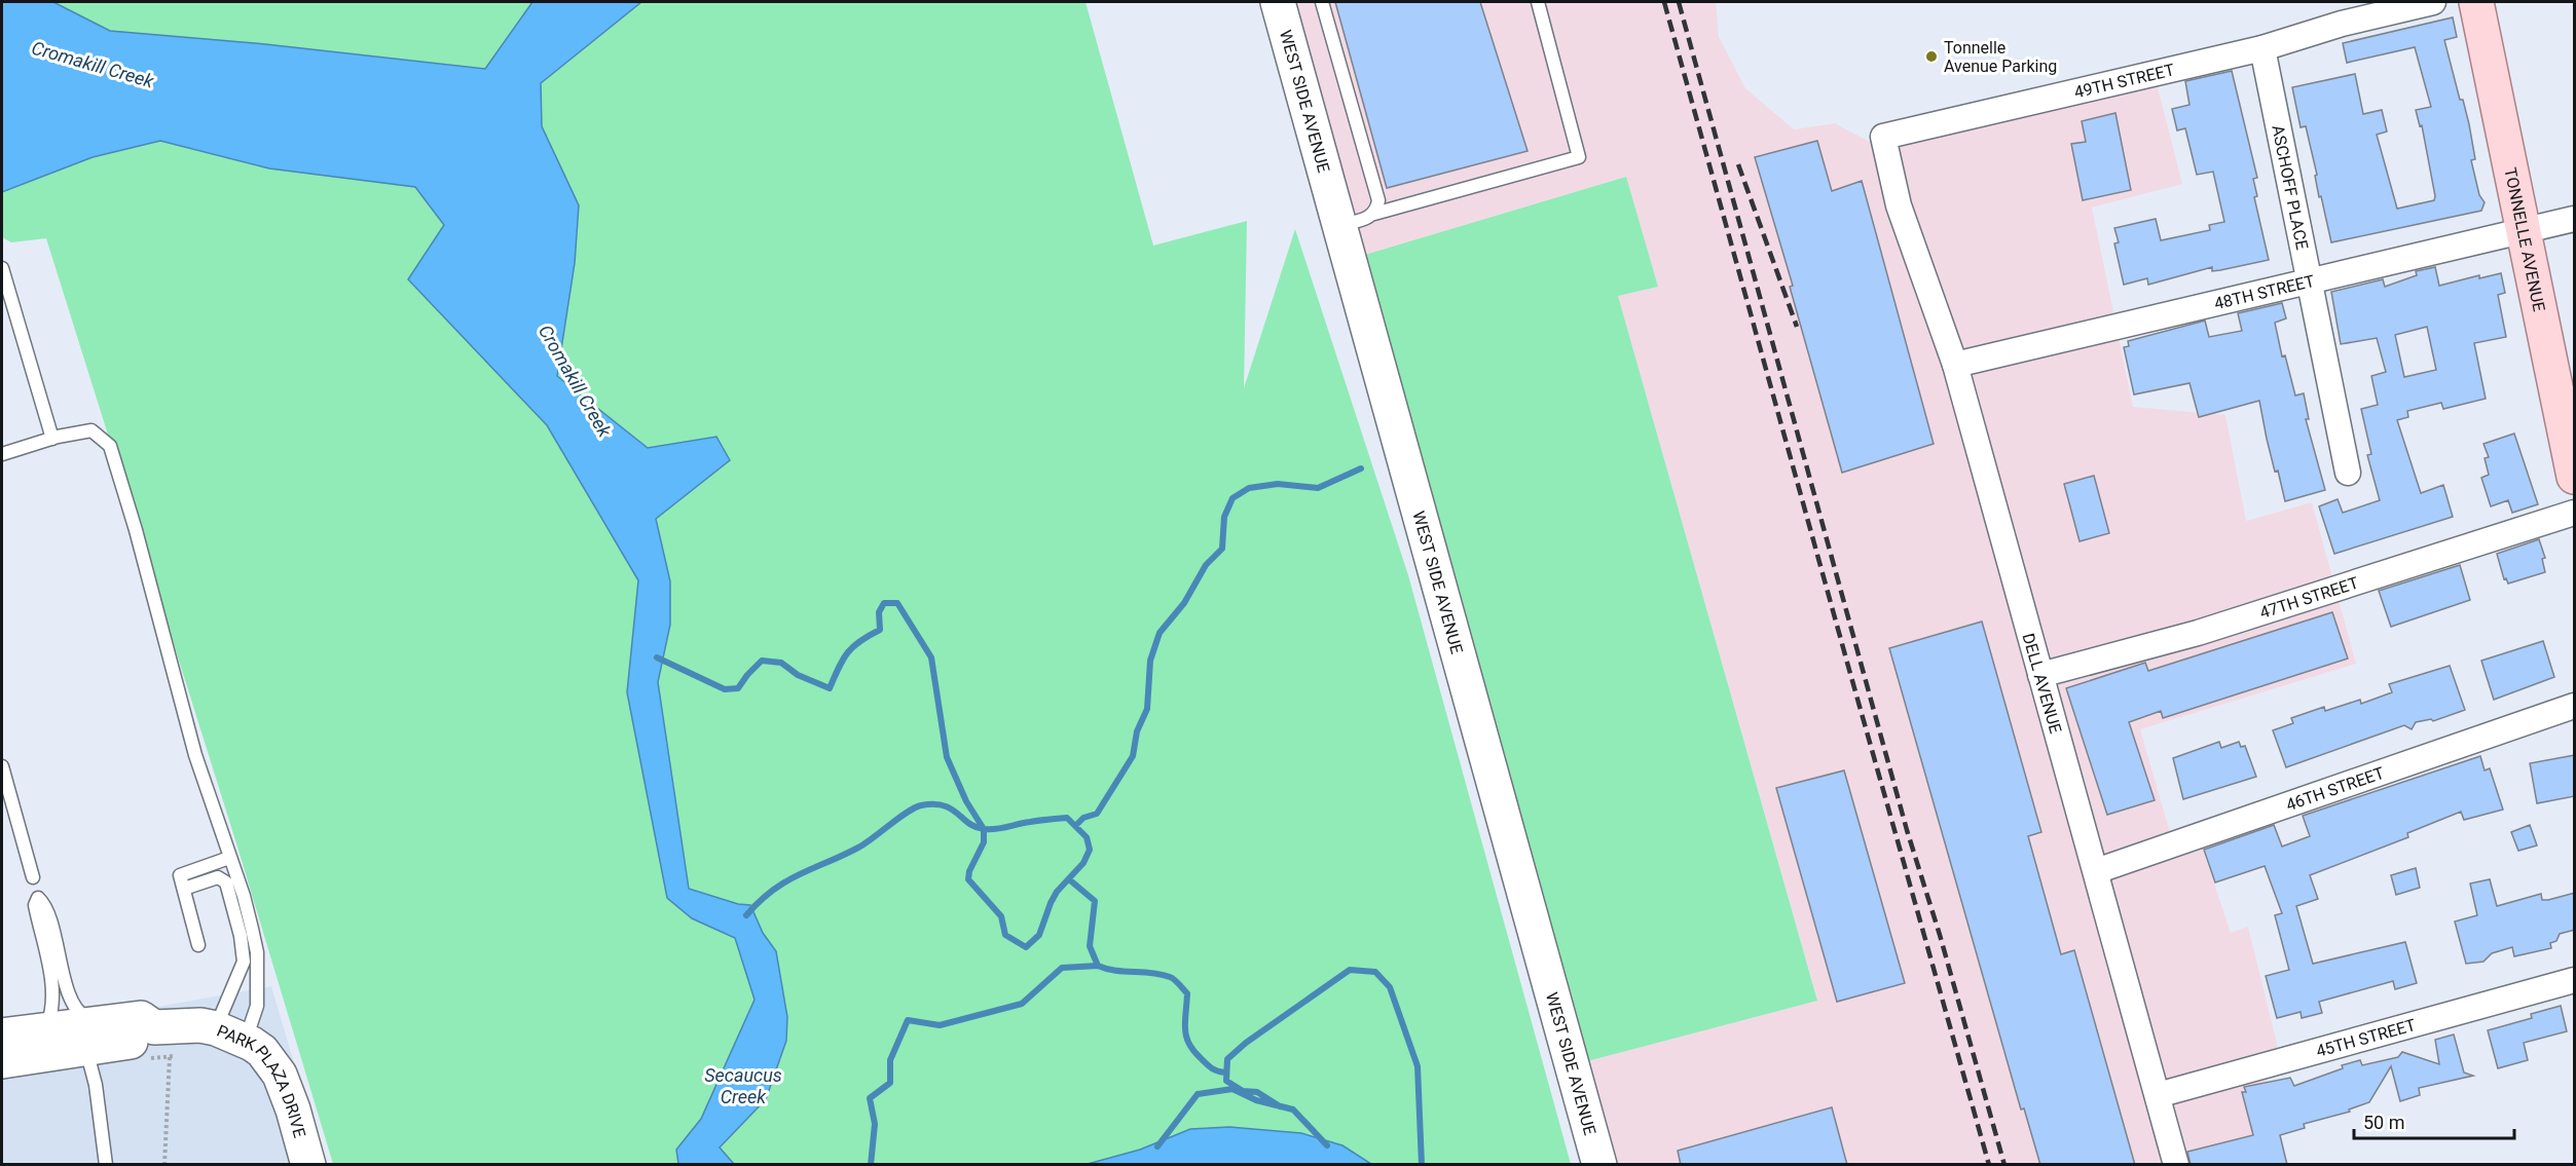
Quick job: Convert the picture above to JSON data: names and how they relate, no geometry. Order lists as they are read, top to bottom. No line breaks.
{"streets":{"main road":["TONNELLE AVENUE"],"street":["49TH STREET","WEST SIDE AVENUE","ASCHOFF PLACE","48TH STREET","47TH STREET","DELL AVENUE","46TH STREET","45TH STREET","PARK PLAZA DRIVE"]},"crossings":[["49TH STREET","ASCHOFF PLACE"],["49TH STREET","DELL AVENUE"],["ASCHOFF PLACE","48TH STREET"],["TONNELLE AVENUE","48TH STREET"],["48TH STREET","DELL AVENUE"],["47TH STREET","DELL AVENUE"],["DELL AVENUE","46TH STREET"],["DELL AVENUE","45TH STREET"]],"water":["Cromakill Creek","Secaucus Creek"],"places":["Tonnelle Avenue Parking"],"scale_bar":"50 m"}
